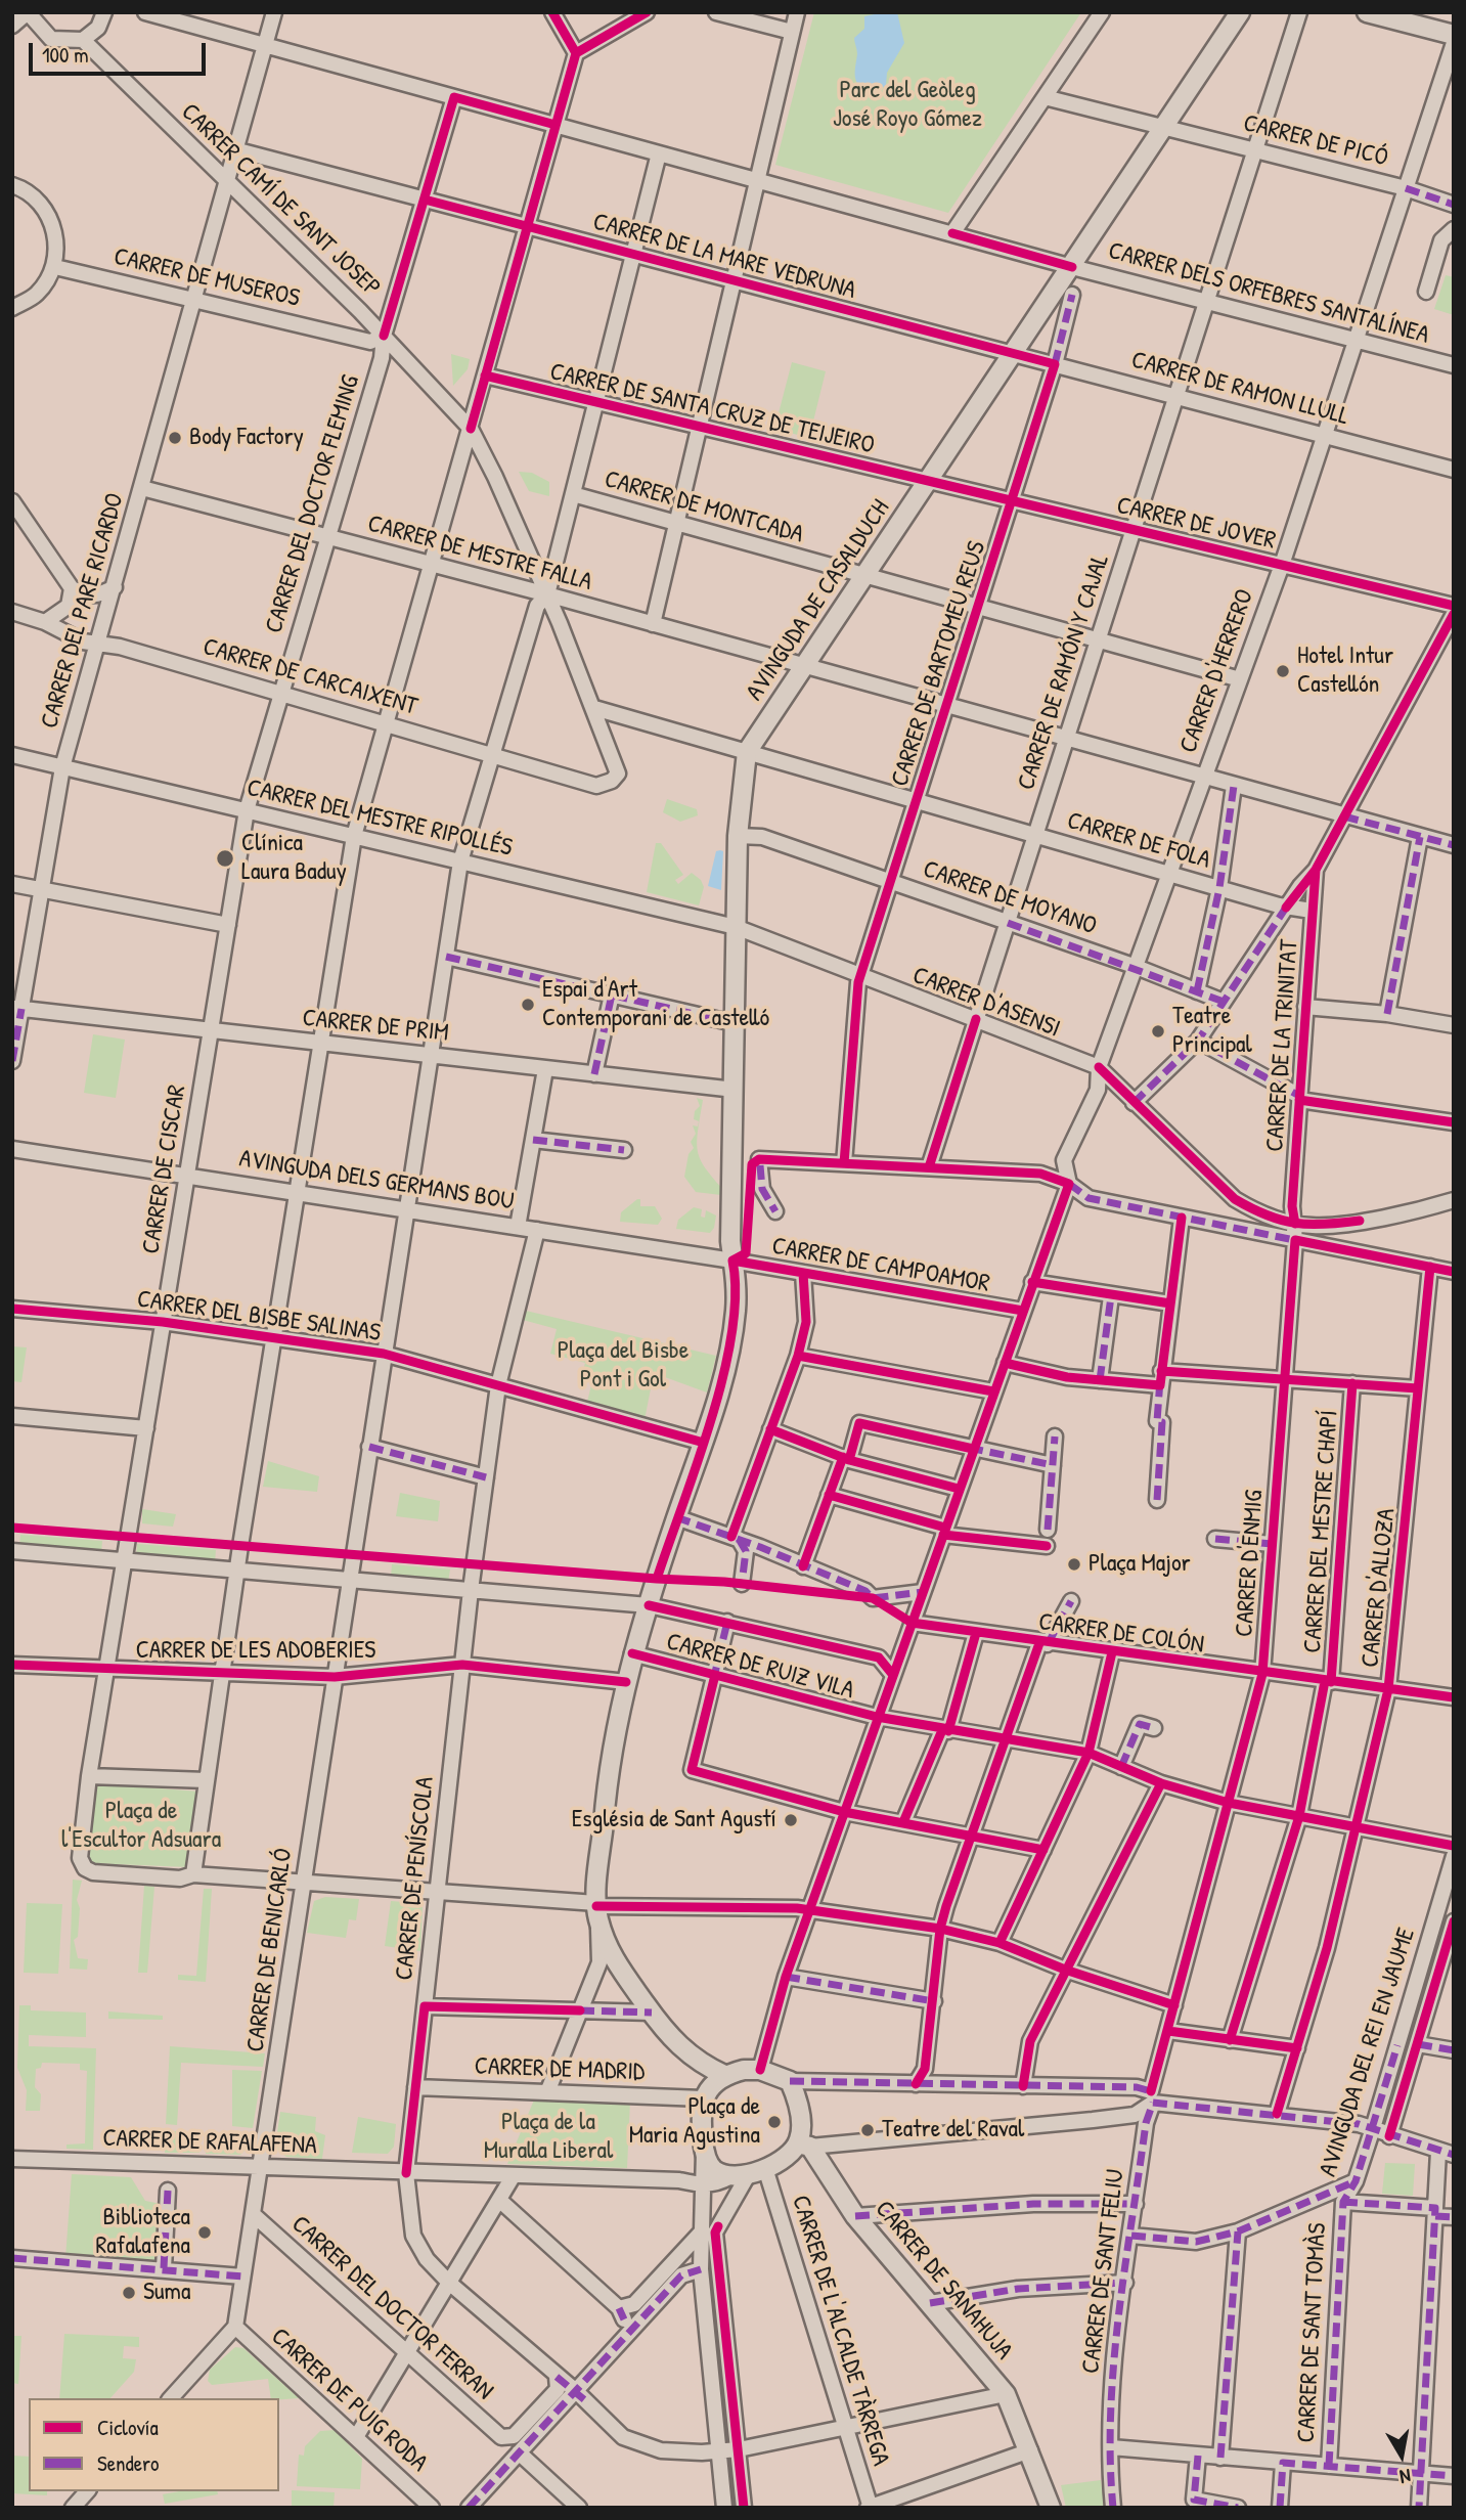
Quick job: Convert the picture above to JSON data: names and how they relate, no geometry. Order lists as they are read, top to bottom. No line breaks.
{"streets":{"main road":["AVINGUDA DE CASALDUCH","CARRER DE SANAHUJA"],"street":["CARRER DE PICÓ","CARRER CAMÍ DE SANT JOSEP","CARRER DE LA MARE VEDRUNA","CARRER DE MUSEROS","CARRER DELS ORFEBRES SANTALÍNEA","CARRER DE RAMON LLULL","CARRER DE SANTA CRUZ DE TEIJEIRO","CARRER DEL DOCTOR FLEMING","CARRER DE MONTCADA","CARRER DE JOVER","CARRER DE MESTRE FALLA","CARRER DEL PARE RICARDO","CARRER DE BARTOMEU REUS","CARRER D'HERRERO","CARRER DE RAMÓN Y CAJAL","CARRER DE CARCAIXENT","CARRER DEL MESTRE RIPOLLÉS","CARRER DE FOLA","CARRER DE MOYANO","CARRER D'ASENSI","CARRER DE PRIM","CARRER DE LA TRINITAT","CARRER DE CISCAR","AVINGUDA DELS GERMANS BOU","CARRER DE CAMPOAMOR","CARRER DEL BISBE SALINAS","CARRER DEL MESTRE CHAPÍ","CARRER D'ENMIG","CARRER D'ALLOZA","CARRER DE COLÓN","CARRER DE LES ADOBERIES","CARRER DE RUIZ VILA","CARRER DE PENÍSCOLA","CARRER DE BENICARLÓ","AVINGUDA DEL REI EN JAUME","CARRER DE MADRID","CARRER DE RAFALAFENA","CARRER DE SANT FELIU","CARRER DEL DOCTOR FERRAN","CARRER DE L'ALCALDE TÀRREGA","CARRER DE SANT TOMÀS","CARRER DE PUIG RODA"]},"crossings":[["CARRER DE PICÓ","AVINGUDA DE CASALDUCH"],["CARRER DE PICÓ","CARRER D'HERRERO"],["CARRER DE PICÓ","CARRER DE RAMÓN Y CAJAL"],["CARRER CAMÍ DE SANT JOSEP","CARRER DE MUSEROS"],["CARRER CAMÍ DE SANT JOSEP","CARRER DEL DOCTOR FLEMING"],["CARRER CAMÍ DE SANT JOSEP","CARRER DE MESTRE FALLA"],["CARRER CAMÍ DE SANT JOSEP","CARRER DEL PARE RICARDO"],["CARRER CAMÍ DE SANT JOSEP","CARRER DE CARCAIXENT"],["CARRER CAMÍ DE SANT JOSEP","CARRER DE FOLA"],["CARRER CAMÍ DE SANT JOSEP","CARRER DE BENICARLÓ"],["CARRER DE LA MARE VEDRUNA","CARRER DE RAMON LLULL"],["CARRER DE LA MARE VEDRUNA","CARRER DEL DOCTOR FLEMING"],["CARRER DE LA MARE VEDRUNA","AVINGUDA DE CASALDUCH"],["CARRER DE LA MARE VEDRUNA","CARRER DEL PARE RICARDO"],["CARRER DE LA MARE VEDRUNA","CARRER DE BENICARLÓ"],["CARRER DE MUSEROS","CARRER DEL DOCTOR FLEMING"],["CARRER DE MUSEROS","CARRER DEL PARE RICARDO"],["CARRER DELS ORFEBRES SANTALÍNEA","CARRER DEL DOCTOR FLEMING"],["CARRER DELS ORFEBRES SANTALÍNEA","AVINGUDA DE CASALDUCH"],["CARRER DELS ORFEBRES SANTALÍNEA","CARRER DEL PARE RICARDO"],["CARRER DELS ORFEBRES SANTALÍNEA","CARRER D'HERRERO"],["CARRER DELS ORFEBRES SANTALÍNEA","CARRER DE RAMÓN Y CAJAL"],["CARRER DELS ORFEBRES SANTALÍNEA","CARRER DE BENICARLÓ"],["CARRER DE RAMON LLULL","AVINGUDA DE CASALDUCH"],["CARRER DE RAMON LLULL","CARRER DE BARTOMEU REUS"],["CARRER DE RAMON LLULL","CARRER D'HERRERO"],["CARRER DE RAMON LLULL","CARRER DE RAMÓN Y CAJAL"],["CARRER DE SANTA CRUZ DE TEIJEIRO","CARRER DE JOVER"],["CARRER DE SANTA CRUZ DE TEIJEIRO","AVINGUDA DE CASALDUCH"],["CARRER DE SANTA CRUZ DE TEIJEIRO","CARRER DE BENICARLÓ"],["CARRER DEL DOCTOR FLEMING","CARRER DE MESTRE FALLA"],["CARRER DEL DOCTOR FLEMING","CARRER DE CARCAIXENT"],["CARRER DEL DOCTOR FLEMING","CARRER DEL MESTRE RIPOLLÉS"],["CARRER DEL DOCTOR FLEMING","CARRER DE CISCAR"],["CARRER DE MONTCADA","AVINGUDA DE CASALDUCH"],["CARRER DE MONTCADA","CARRER DE BARTOMEU REUS"],["CARRER DE MONTCADA","CARRER D'HERRERO"],["CARRER DE MONTCADA","CARRER DE RAMÓN Y CAJAL"],["CARRER DE MONTCADA","CARRER DE BENICARLÓ"],["CARRER DE JOVER","AVINGUDA DE CASALDUCH"],["CARRER DE JOVER","CARRER DE BARTOMEU REUS"],["CARRER DE JOVER","CARRER D'HERRERO"],["CARRER DE JOVER","CARRER DE RAMÓN Y CAJAL"],["CARRER DE MESTRE FALLA","AVINGUDA DE CASALDUCH"],["CARRER DE MESTRE FALLA","CARRER DEL PARE RICARDO"],["CARRER DE MESTRE FALLA","CARRER DE BARTOMEU REUS"],["CARRER DE MESTRE FALLA","CARRER D'HERRERO"],["CARRER DE MESTRE FALLA","CARRER DE RAMÓN Y CAJAL"],["CARRER DE MESTRE FALLA","CARRER DE LA TRINITAT"],["CARRER DE MESTRE FALLA","CARRER DE BENICARLÓ"],["AVINGUDA DE CASALDUCH","CARRER DEL MESTRE RIPOLLÉS"],["AVINGUDA DE CASALDUCH","CARRER DE FOLA"],["AVINGUDA DE CASALDUCH","CARRER DE MOYANO"],["AVINGUDA DE CASALDUCH","CARRER D'ASENSI"],["AVINGUDA DE CASALDUCH","CARRER DE PRIM"],["AVINGUDA DE CASALDUCH","AVINGUDA DELS GERMANS BOU"],["AVINGUDA DE CASALDUCH","CARRER DE CAMPOAMOR"],["AVINGUDA DE CASALDUCH","CARRER DEL BISBE SALINAS"],["AVINGUDA DE CASALDUCH","CARRER DE LES ADOBERIES"],["AVINGUDA DE CASALDUCH","CARRER DE RUIZ VILA"],["CARRER DEL PARE RICARDO","CARRER DE CARCAIXENT"],["CARRER DEL PARE RICARDO","CARRER DEL MESTRE RIPOLLÉS"],["CARRER DEL PARE RICARDO","CARRER DE PRIM"],["CARRER DE BARTOMEU REUS","CARRER DE FOLA"],["CARRER DE BARTOMEU REUS","CARRER DE MOYANO"],["CARRER DE BARTOMEU REUS","CARRER D'ASENSI"],["CARRER D'HERRERO","CARRER DE FOLA"],["CARRER D'HERRERO","CARRER DE MOYANO"],["CARRER D'HERRERO","CARRER D'ASENSI"],["CARRER DE RAMÓN Y CAJAL","CARRER DE FOLA"],["CARRER DE RAMÓN Y CAJAL","CARRER DE MOYANO"],["CARRER DE RAMÓN Y CAJAL","CARRER D'ASENSI"],["CARRER DE CARCAIXENT","CARRER DE BENICARLÓ"],["CARRER DEL MESTRE RIPOLLÉS","CARRER D'ASENSI"],["CARRER DEL MESTRE RIPOLLÉS","CARRER DE CISCAR"],["CARRER DEL MESTRE RIPOLLÉS","CARRER DE BENICARLÓ"],["CARRER DE FOLA","CARRER DE LA TRINITAT"],["CARRER DE MOYANO","CARRER DE LA TRINITAT"],["CARRER DE PRIM","CARRER DE CISCAR"],["CARRER DE PRIM","CARRER DE BENICARLÓ"],["CARRER DE LA TRINITAT","CARRER D'ENMIG"],["CARRER DE CISCAR","AVINGUDA DELS GERMANS BOU"],["CARRER DE CISCAR","CARRER DEL BISBE SALINAS"],["CARRER DE CISCAR","CARRER DE LES ADOBERIES"],["AVINGUDA DELS GERMANS BOU","CARRER DE CAMPOAMOR"],["AVINGUDA DELS GERMANS BOU","CARRER DE PENÍSCOLA"],["AVINGUDA DELS GERMANS BOU","CARRER DE BENICARLÓ"],["CARRER DEL BISBE SALINAS","CARRER DE PENÍSCOLA"],["CARRER DEL BISBE SALINAS","CARRER DE BENICARLÓ"],["CARRER DEL MESTRE CHAPÍ","CARRER DE COLÓN"],["CARRER DEL MESTRE CHAPÍ","CARRER DE RUIZ VILA"],["CARRER D'ENMIG","CARRER DE COLÓN"],["CARRER D'ENMIG","CARRER DE RUIZ VILA"],["CARRER D'ENMIG","CARRER DE SANT FELIU"],["CARRER D'ALLOZA","CARRER DE COLÓN"],["CARRER D'ALLOZA","CARRER DE RUIZ VILA"],["CARRER DE LES ADOBERIES","CARRER DE PENÍSCOLA"],["CARRER DE LES ADOBERIES","CARRER DE BENICARLÓ"],["CARRER DE PENÍSCOLA","CARRER DE MADRID"],["CARRER DE PENÍSCOLA","CARRER DE RAFALAFENA"],["CARRER DE PENÍSCOLA","CARRER DE SANAHUJA"],["CARRER DE PENÍSCOLA","CARRER DEL DOCTOR FERRAN"],["CARRER DE PENÍSCOLA","CARRER DE L'ALCALDE TÀRREGA"],["CARRER DE BENICARLÓ","CARRER DE RAFALAFENA"],["CARRER DE BENICARLÓ","CARRER DEL DOCTOR FERRAN"],["CARRER DE BENICARLÓ","CARRER DE PUIG RODA"],["AVINGUDA DEL REI EN JAUME","CARRER DE SANT TOMÀS"],["CARRER DE MADRID","CARRER DE SANAHUJA"],["CARRER DE MADRID","CARRER DE L'ALCALDE TÀRREGA"],["CARRER DE SANAHUJA","CARRER DE L'ALCALDE TÀRREGA"]],"parks":["Parc del Geòleg José Royo Gómez","Plaça del Bisbe Pont i Gol","Plaça de l'Escultor Adsuara","Plaça de la Muralla Liberal"],"places":["Body Factory","Hotel Intur Castellón","Clínica Laura Baduy","Espai d'Art Contemporani de Castelló","Teatre Principal","Plaça Major","Església de Sant Agustí","Plaça de Maria Agustina","Teatre del Raval","Biblioteca Rafalafena","Suma"],"legend":["Ciclovía","Sendero"],"scale_bar":"100 m","north":"bottom"}
